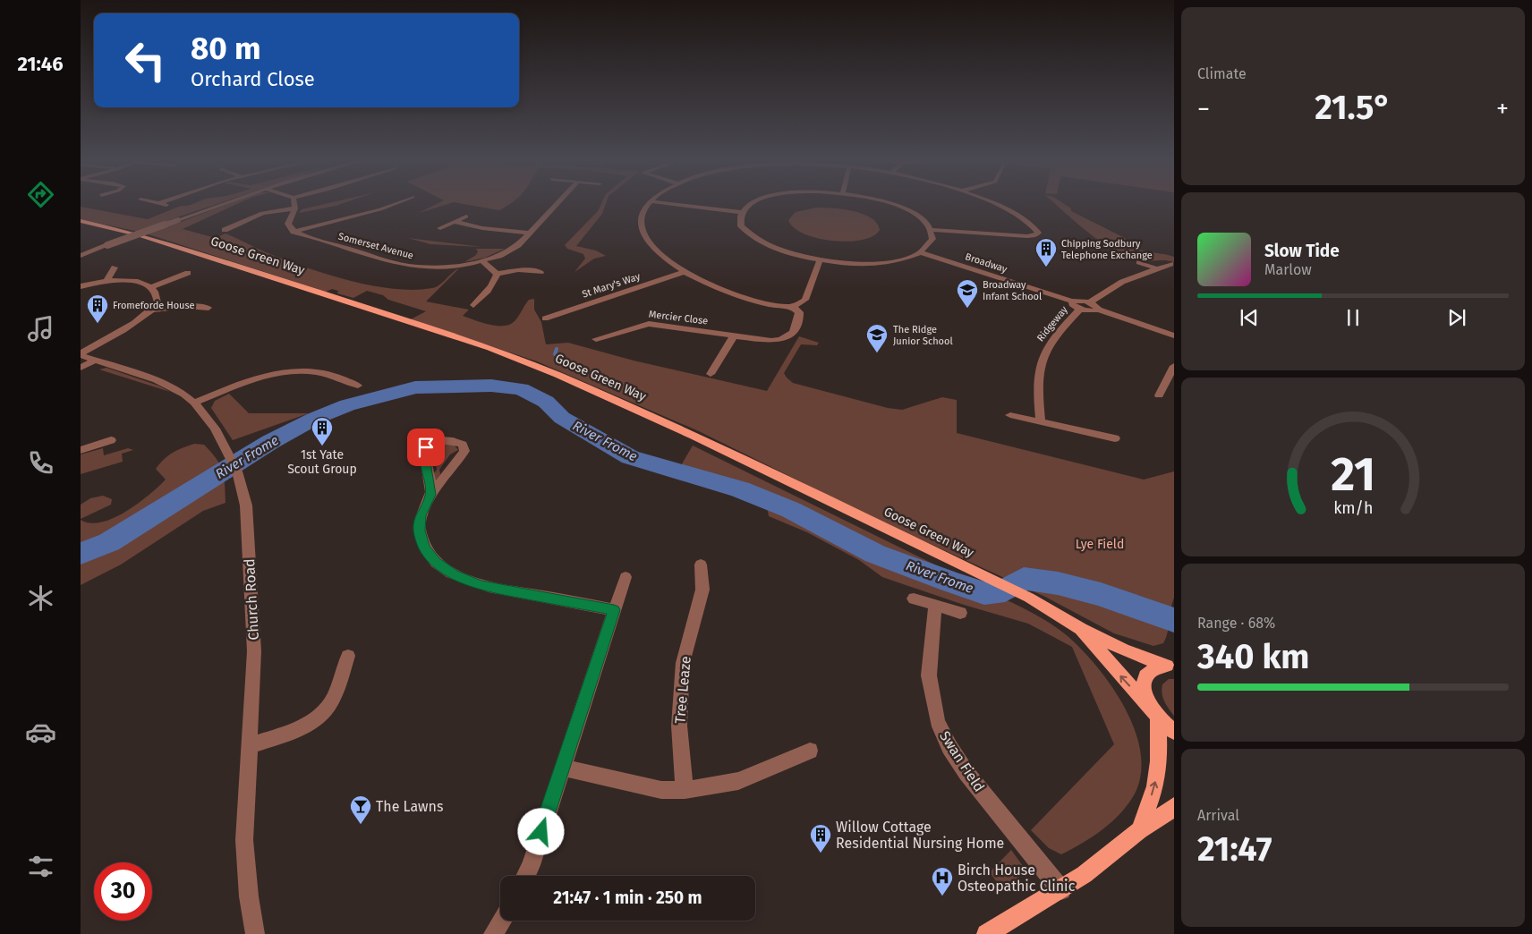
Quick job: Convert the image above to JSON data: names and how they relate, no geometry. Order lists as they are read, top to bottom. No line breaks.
{"streets":{"main road":["Goose Green Way"],"street":["Somerset Avenue","Broadway","St Mary's Way","Mercier Close","Ridgeway","Church Road","Tree Leaze","Swan Field"]},"water":["River Frome"],"parks":["Lye Field"],"places":{"building":["Chipping Sodbury Telephone Exchange","Fromeforde House","1st Yate Scout Group","Willow Cottage Residential Nursing Home"],"school or university":["Broadway Infant School","The Ridge Junior School"],"bar":["The Lawns"],"hospital":["Birch House Osteopathic Clinic"]},"page":{"tabs":"21:46","tile":["Climate",["Range · 68%","340 km"],["Arrival","21:47"]],"turn":["80 m","Orchard Close"],"heat":["−","21.5°","+"],"song":["Slow Tide","Marlow"],"limit":"30","trip":"21:47 · 1 min · 250 m","gauge":["21","km/h"]}}
